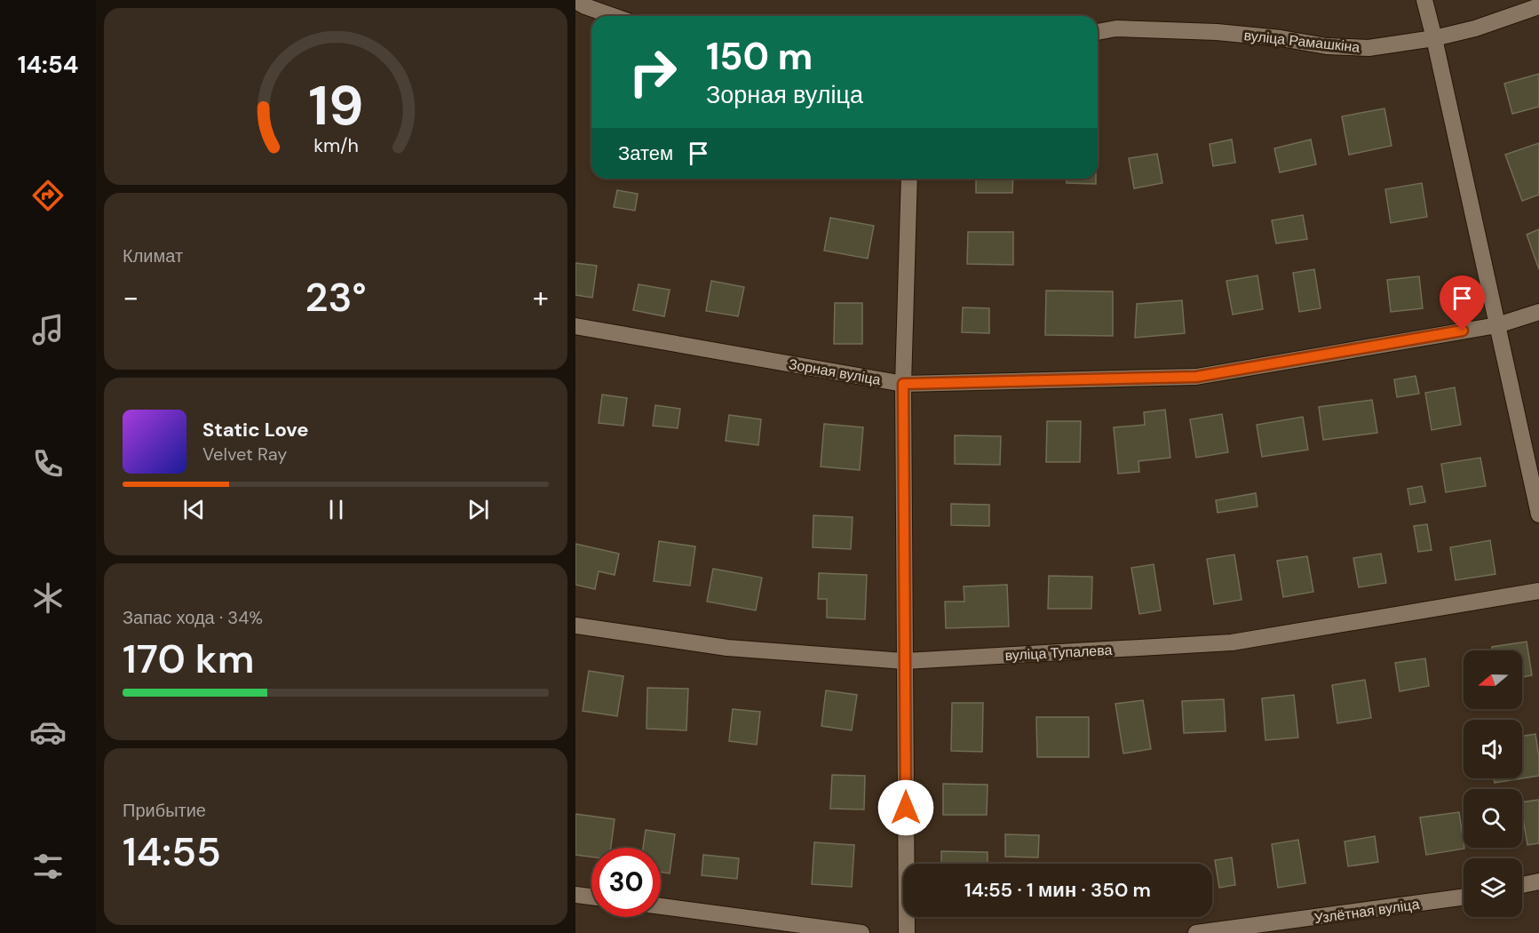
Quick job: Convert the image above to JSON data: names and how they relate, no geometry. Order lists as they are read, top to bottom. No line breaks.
{"streets":{"street":["вуліца Рамашкіна","Зорная вуліца","вуліца Тупалева","Узлётная вуліца"]},"north":"left","page":{"tabs":"14:54","turn":["150 m","Зорная вуліца"],"then":"Затем","tile":["Климат",["Запас хода · 34%","170 km"],["Прибытие","14:55"]],"heat":["−","23°","+"],"song":["Static Love","Velvet Ray"],"limit":"30","trip":"14:55 · 1 мин · 350 m","gauge":["19","km/h"]}}
